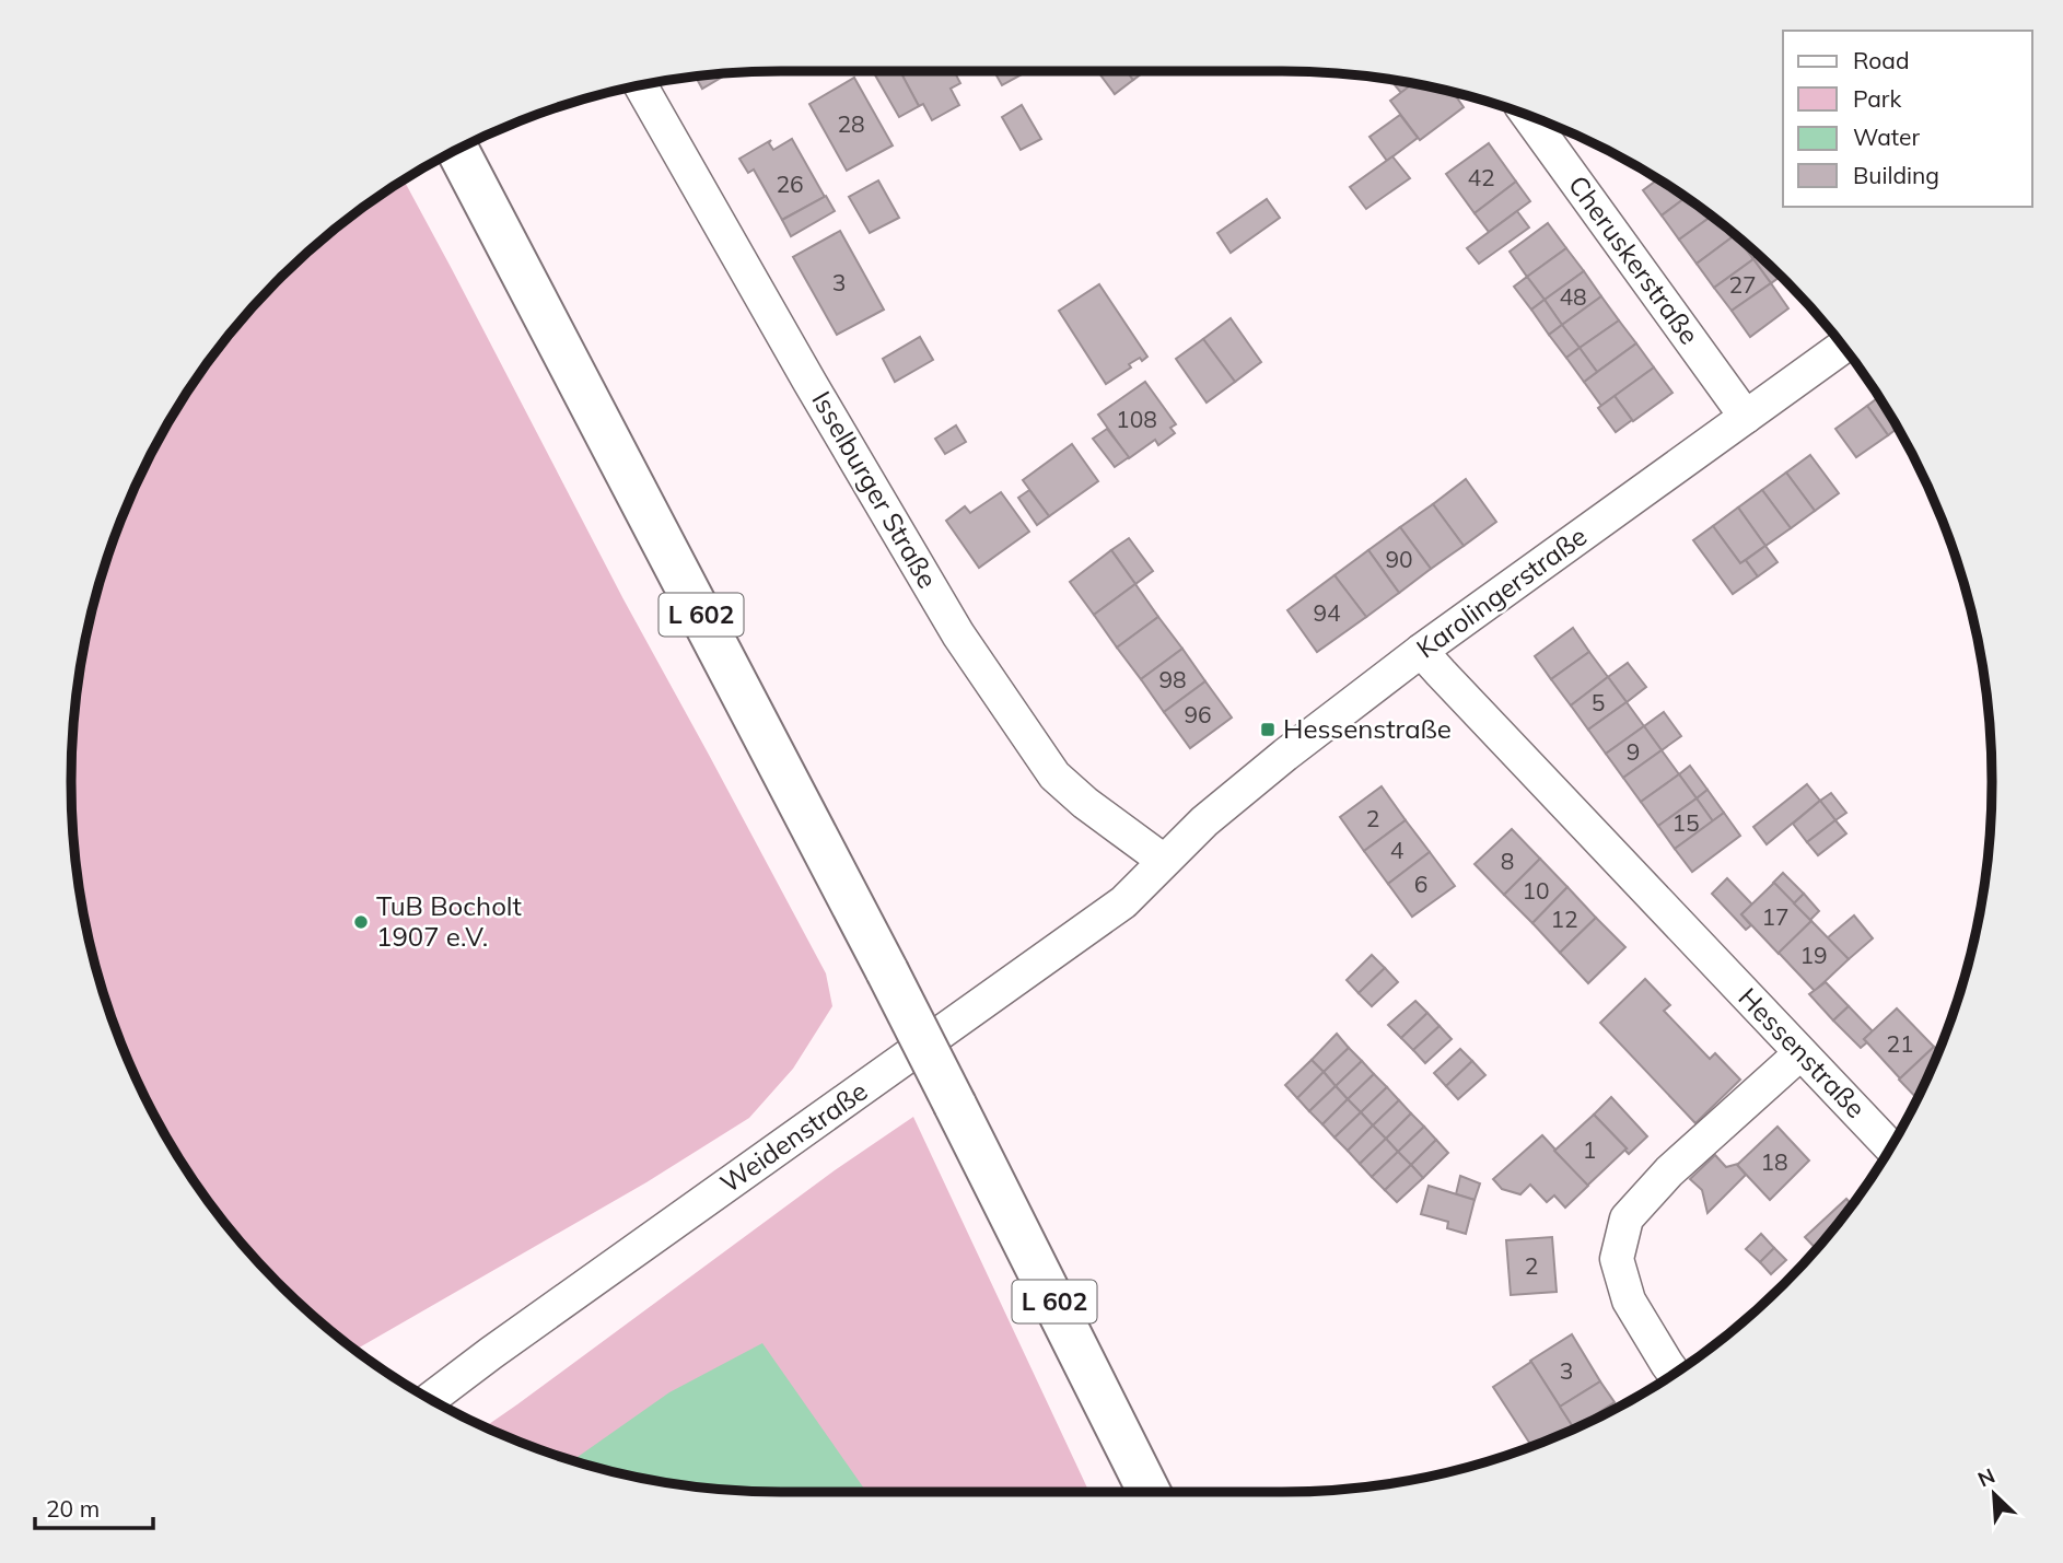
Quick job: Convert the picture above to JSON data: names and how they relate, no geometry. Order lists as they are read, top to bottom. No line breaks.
{"streets":{"main road":["L 602"],"street":["Cheruskerstraße","Isselburger Straße","Karolingerstraße","Hessenstraße","Weidenstraße"]},"crossings":[["Cheruskerstraße","Karolingerstraße"],["Isselburger Straße","Karolingerstraße"],["Isselburger Straße","Weidenstraße"],["Karolingerstraße","Hessenstraße"],["Karolingerstraße","Weidenstraße"]],"places":{"transit":["Hessenstraße"],"other":["TuB Bocholt 1907 e.V."]},"house_numbers":["28","42","26","3","27","48","108","90","94","98","5","96","9","2","15","4","8","6","10","17","12","19","21","1","18","2","3"],"legend":["Road","Park","Water","Building"],"scale_bar":"20 m","north":"top left"}
